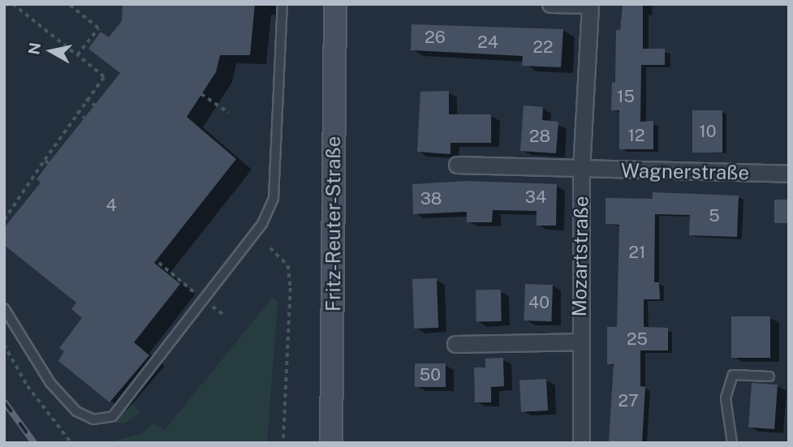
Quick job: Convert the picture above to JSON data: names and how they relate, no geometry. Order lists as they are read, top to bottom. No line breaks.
{"streets":{"street":["Wagnerstraße","Fritz-Reuter-Straße","Mozartstraße"]},"crossings":[["Wagnerstraße","Mozartstraße"]],"house_numbers":["26","24","22","15","10","12","28","34","38","4","5","21","40","25","50","27"],"north":"left"}
